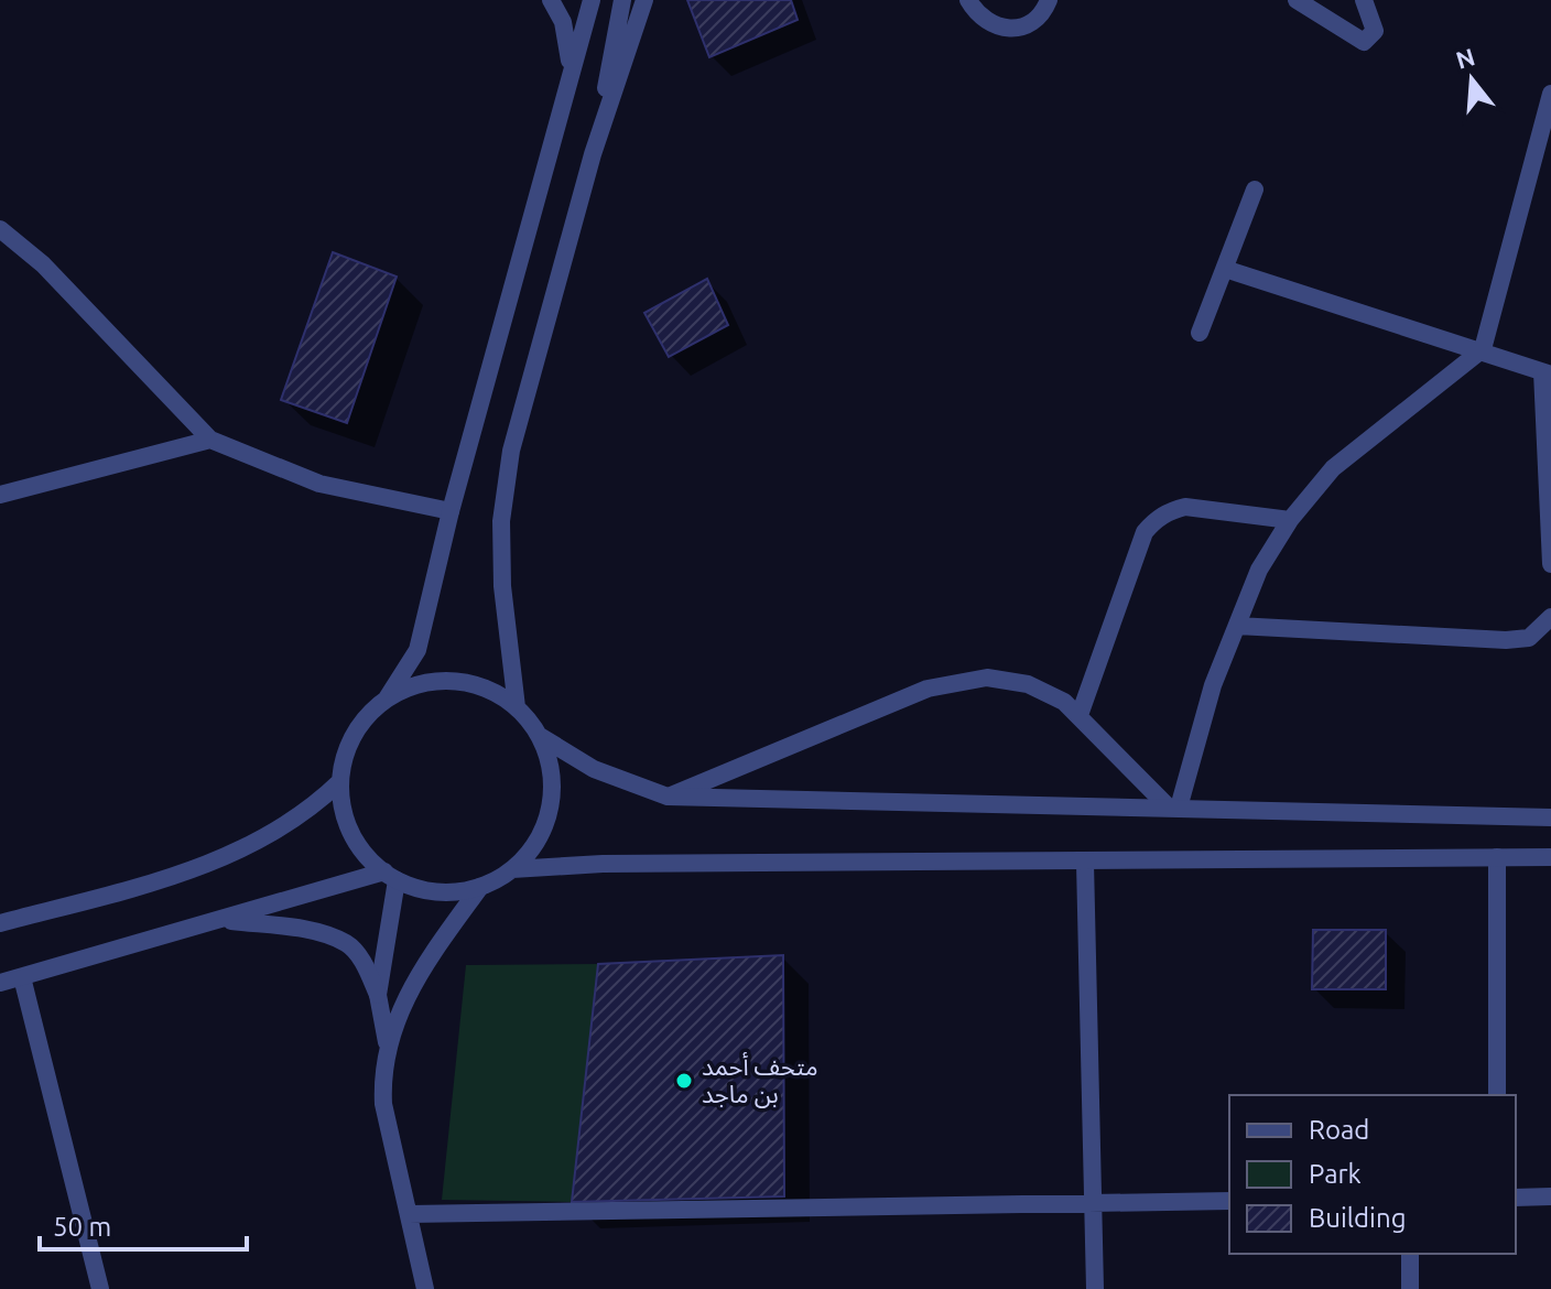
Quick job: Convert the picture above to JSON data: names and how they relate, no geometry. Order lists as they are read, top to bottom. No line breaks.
{"places":["متحف أحمد بن ماجد"],"legend":["Road","Park","Building"],"scale_bar":"50 m","north":"top"}
